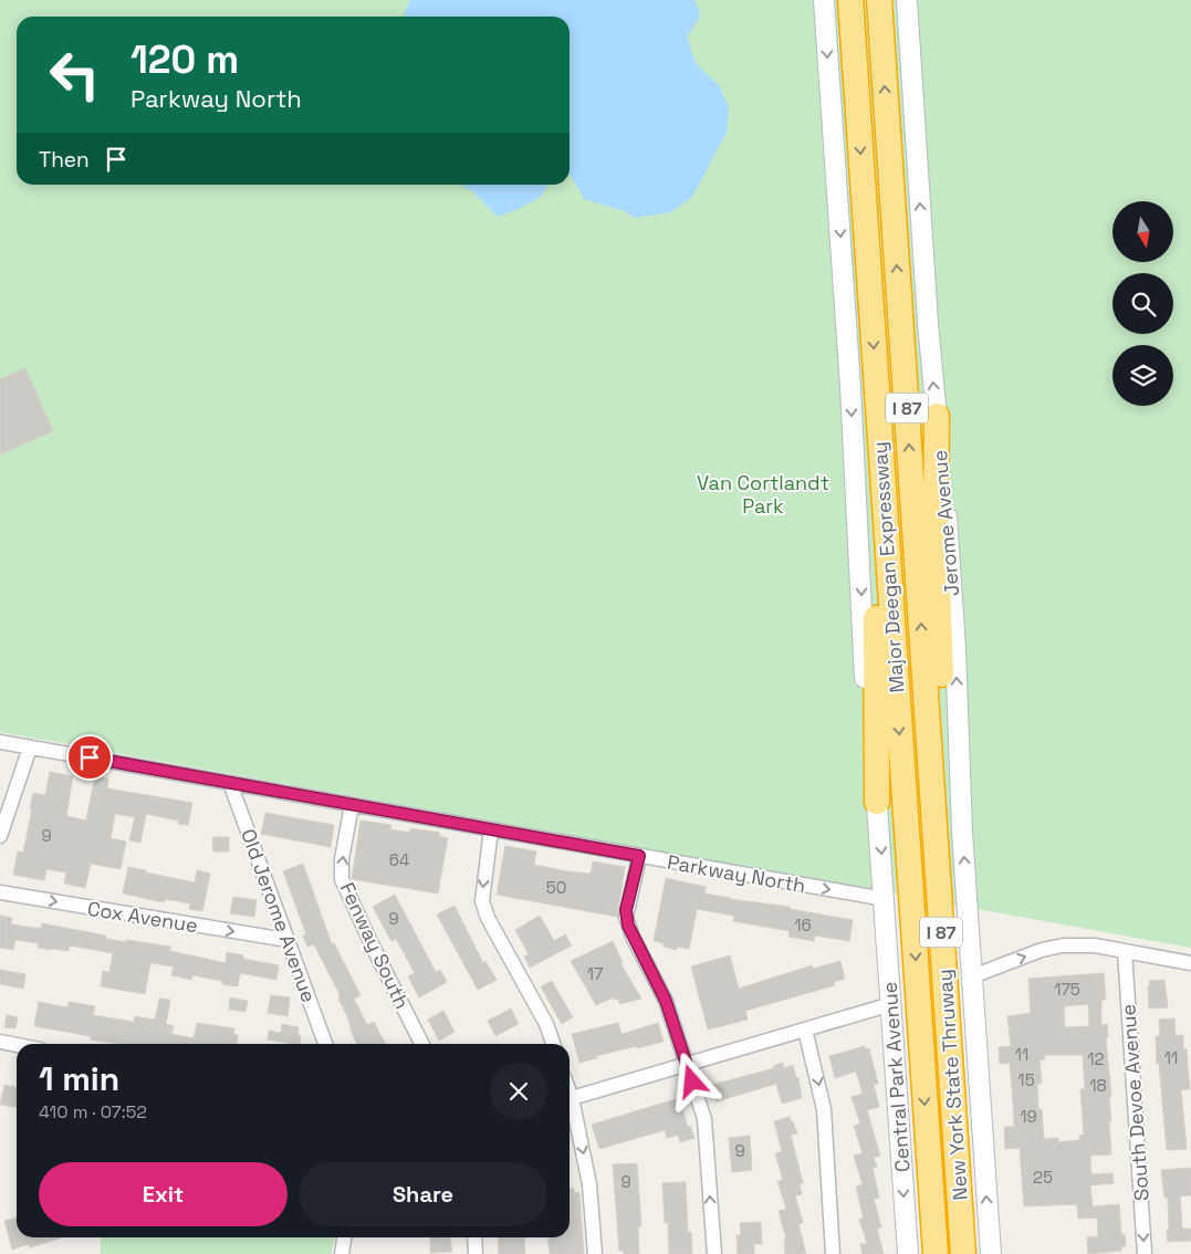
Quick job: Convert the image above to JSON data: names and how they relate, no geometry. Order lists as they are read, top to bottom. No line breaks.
{"streets":{"highway":["I 87","Major Deegan Expressway","New York State Thruway"],"main road":["Jerome Avenue","Central Park Avenue"],"street":["Parkway North","Old Jerome Avenue","Cox Avenue","Fenway South","South Devoe Avenue"]},"crossings":[["Major Deegan Expressway","New York State Thruway"],["Parkway North","Old Jerome Avenue"],["Parkway North","Fenway South"],["Parkway North","Central Park Avenue"],["Old Jerome Avenue","Cox Avenue"]],"one_way":["Cox Avenue","South Devoe Avenue"],"parks":["Van Cortlandt Park"],"house_numbers":["9","64","50","9","16","17","175","11","11","12","15","18","19","9","25","9"],"north":"bottom","page":{"turn":["120 m","Parkway North"],"then":"Then","heading":["1 min","410 m · 07:52"],"buttons":["Exit","Share"]}}
